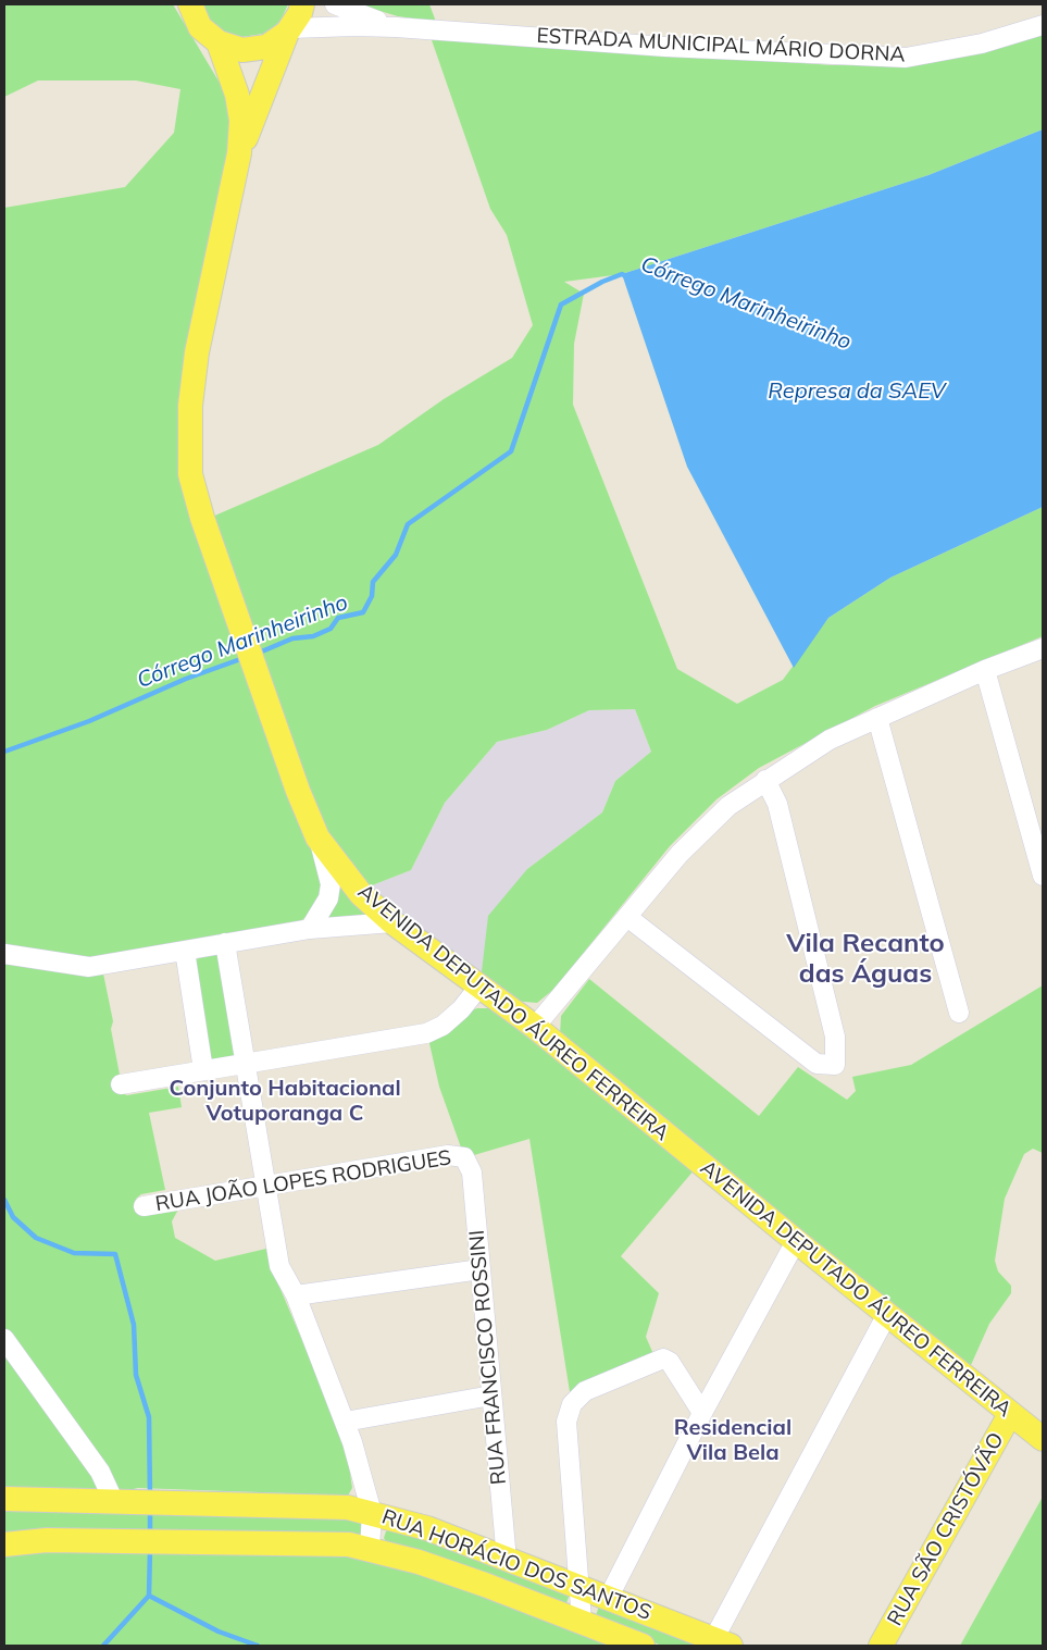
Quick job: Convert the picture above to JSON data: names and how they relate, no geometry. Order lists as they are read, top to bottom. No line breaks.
{"streets":{"main road":["AVENIDA DEPUTADO ÁUREO FERREIRA","RUA SÃO CRISTÓVÃO","RUA HORÁCIO DOS SANTOS"],"street":["ESTRADA MUNICIPAL MÁRIO DORNA","RUA JOÃO LOPES RODRIGUES","RUA FRANCISCO ROSSINI"]},"crossings":[["AVENIDA DEPUTADO ÁUREO FERREIRA","RUA SÃO CRISTÓVÃO"],["RUA JOÃO LOPES RODRIGUES","RUA FRANCISCO ROSSINI"],["RUA FRANCISCO ROSSINI","RUA HORÁCIO DOS SANTOS"]],"districts":["Vila Recanto das Águas","Conjunto Habitacional Votuporanga C","Residencial Vila Bela"],"water":["Córrego Marinheirinho","Represa da SAEV"]}
